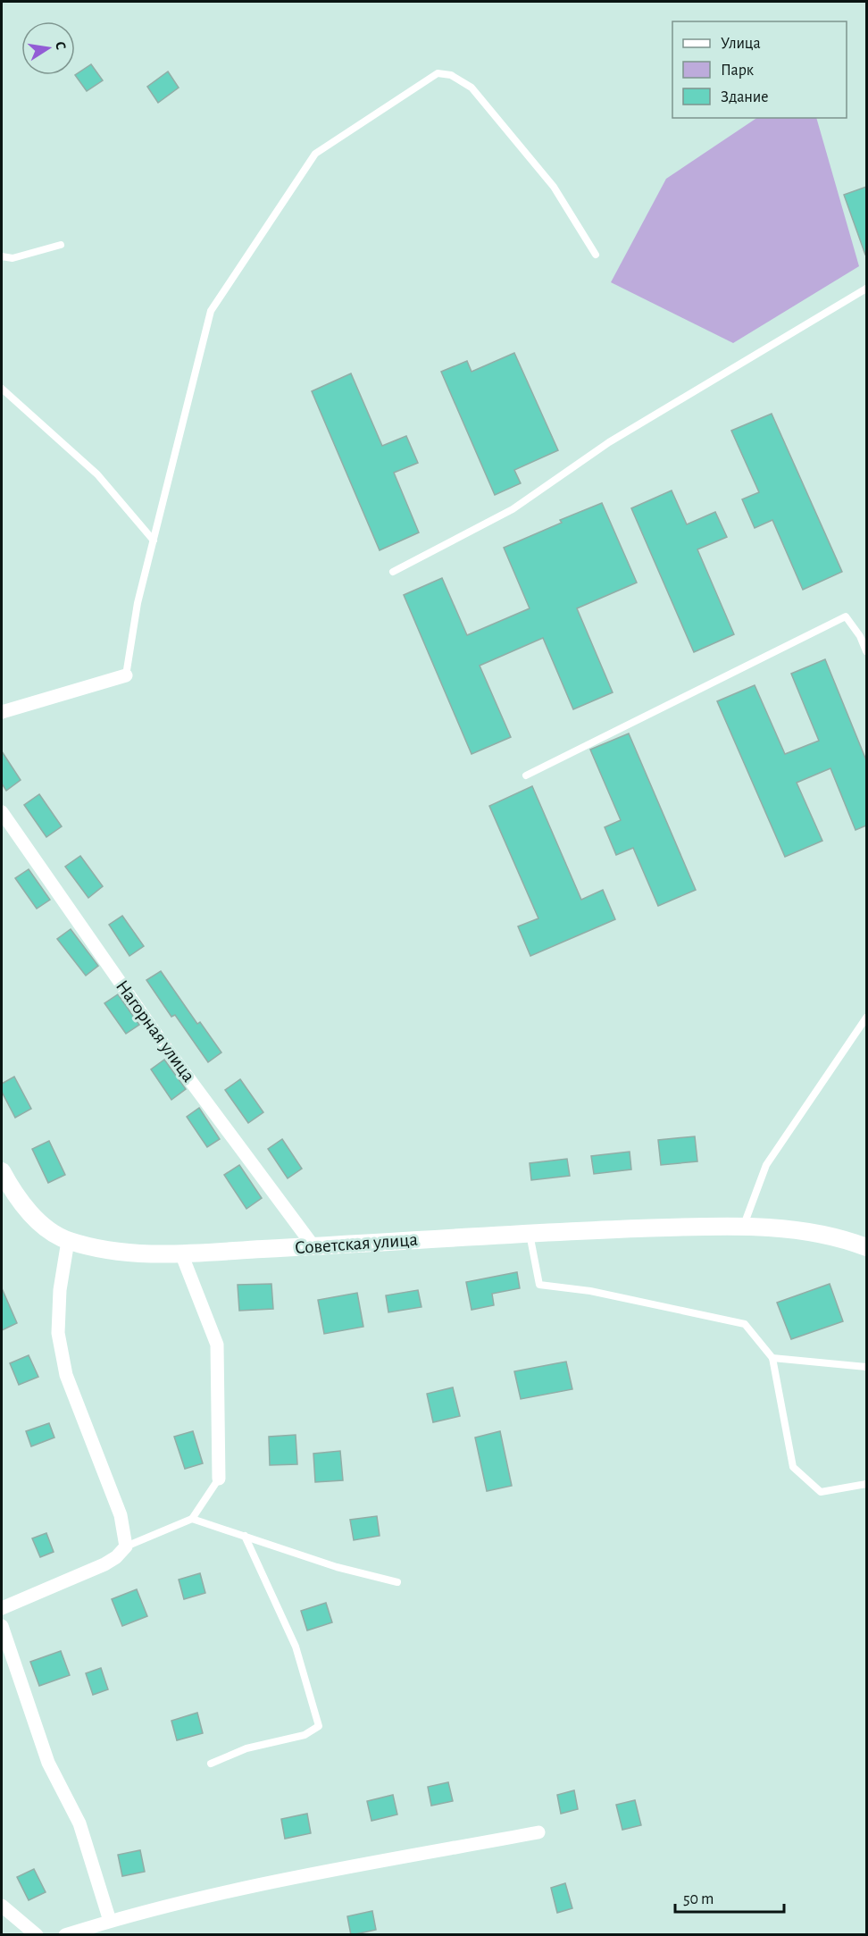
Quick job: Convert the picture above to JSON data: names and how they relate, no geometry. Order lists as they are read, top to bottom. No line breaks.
{"streets":{"street":["Нагорная улица","Советская улица"]},"crossings":[["Нагорная улица","Советская улица"]],"legend":["Улица","Парк","Здание"],"scale_bar":"50 m","north":"right"}
